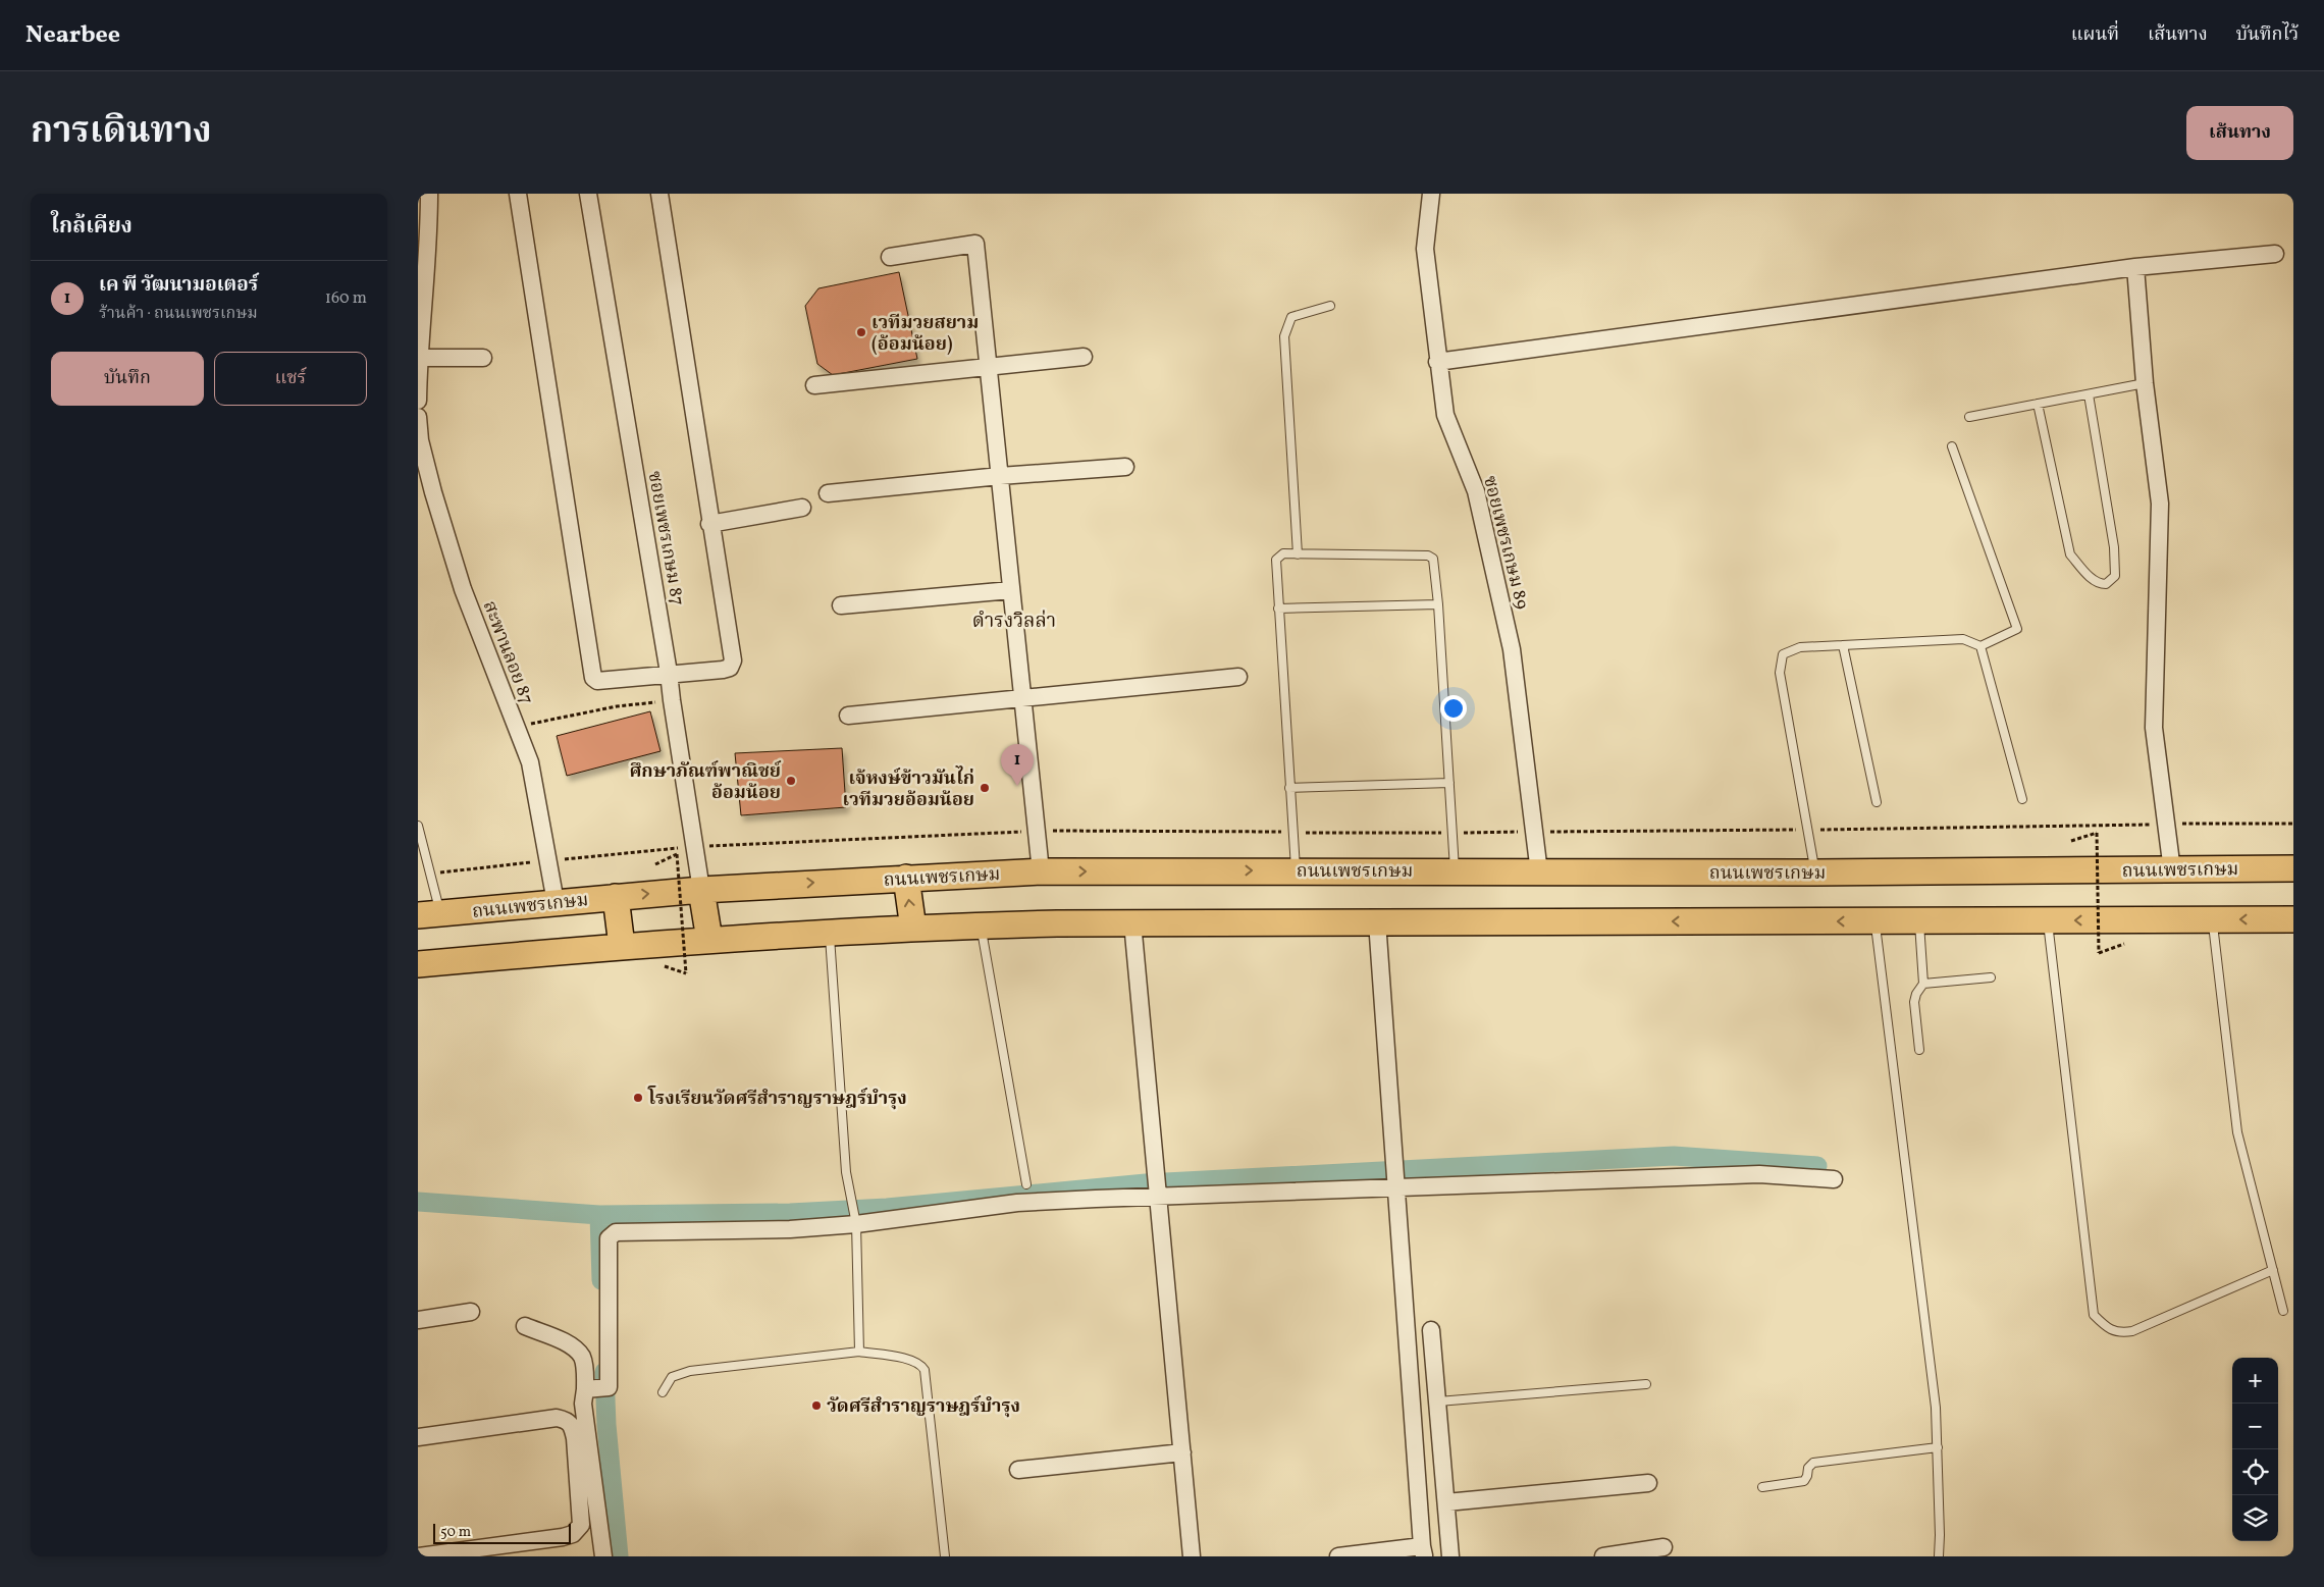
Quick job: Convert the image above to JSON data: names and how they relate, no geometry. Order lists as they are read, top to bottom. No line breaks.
{"streets":{"main road":["ถนนเพชรเกษม"],"street":["ซอยเพชรเกษม 87","ซอยเพชรเกษม 89","สะพานลอย 87"]},"crossings":[["ซอยเพชรเกษม 87","ถนนเพชรเกษม"],["ซอยเพชรเกษม 89","ถนนเพชรเกษม"],["สะพานลอย 87","ถนนเพชรเกษม"]],"districts":["ดำรงวิลล่า"],"places":["เวทีมวยสยาม (อ้อมน้อย)","ศึกษาภัณฑ์พาณิชย์ อ้อมน้อย","เจ้หงษ์ข้าวมันไก่ เวทีมวยอ้อมน้อย","โรงเรียนวัดศรีสําราญราษฎร์บํารุง","วัดศรีสําราญราษฎร์บํารุง"],"scale_bar":"50 m","page":{"header":"Nearbee","nav":["แผนที่","เส้นทาง","บันทึกไว้"],"title":"การเดินทาง","buttons":["เส้นทาง",["บันทึก","แชร์"]],"heading":"ใกล้เคียง","list":[{"mark":"1","name":"เค พี วัฒนามอเตอร์","note":"ร้านค้า · ถนนเพชรเกษม","value":"160 m"}],"pins":"1","map_buttons":["+","−"],"scale":"50 m"}}
